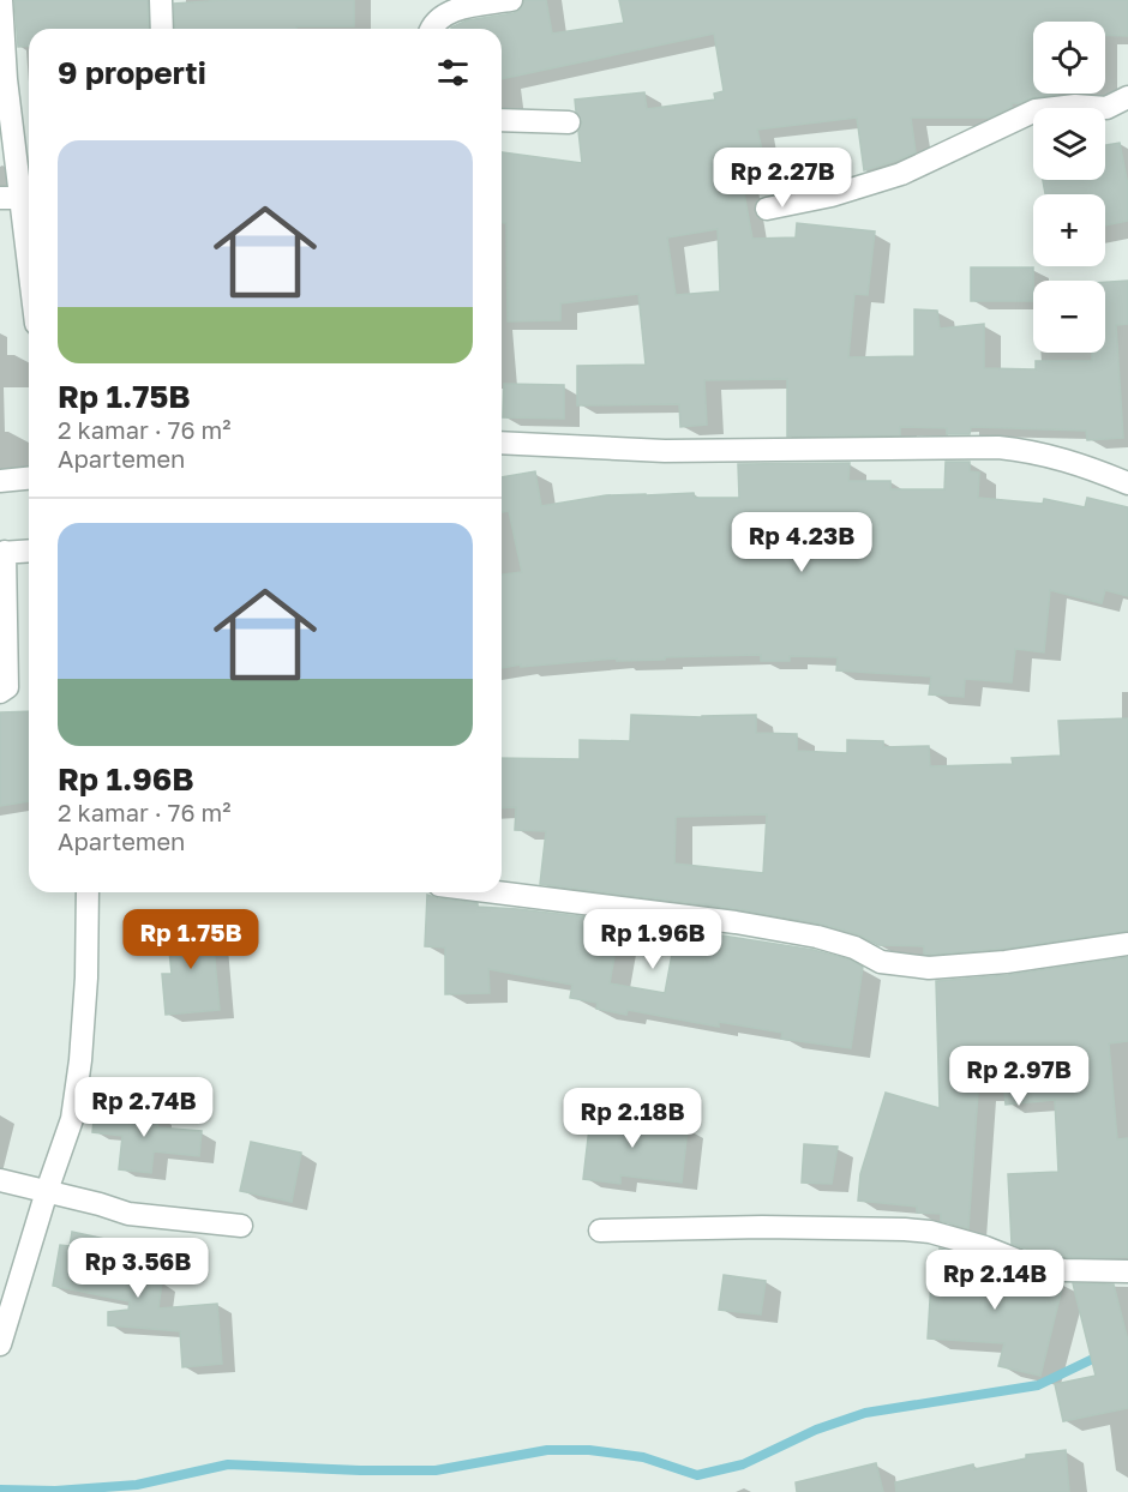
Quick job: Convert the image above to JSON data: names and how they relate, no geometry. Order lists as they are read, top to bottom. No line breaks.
{"page":{"map_buttons":["+","−"],"heading":"9 properti","list":[{"name":"Rp 1.75B","note":"2 kamar · 76 m² · Apartemen"},{"name":"Rp 1.96B","note":"2 kamar · 76 m² · Apartemen"}],"price":["Rp 2.27B","Rp 4.23B","Rp 1.75B","Rp 1.96B","Rp 2.97B","Rp 2.74B","Rp 2.18B","Rp 3.56B","Rp 2.14B"]}}
